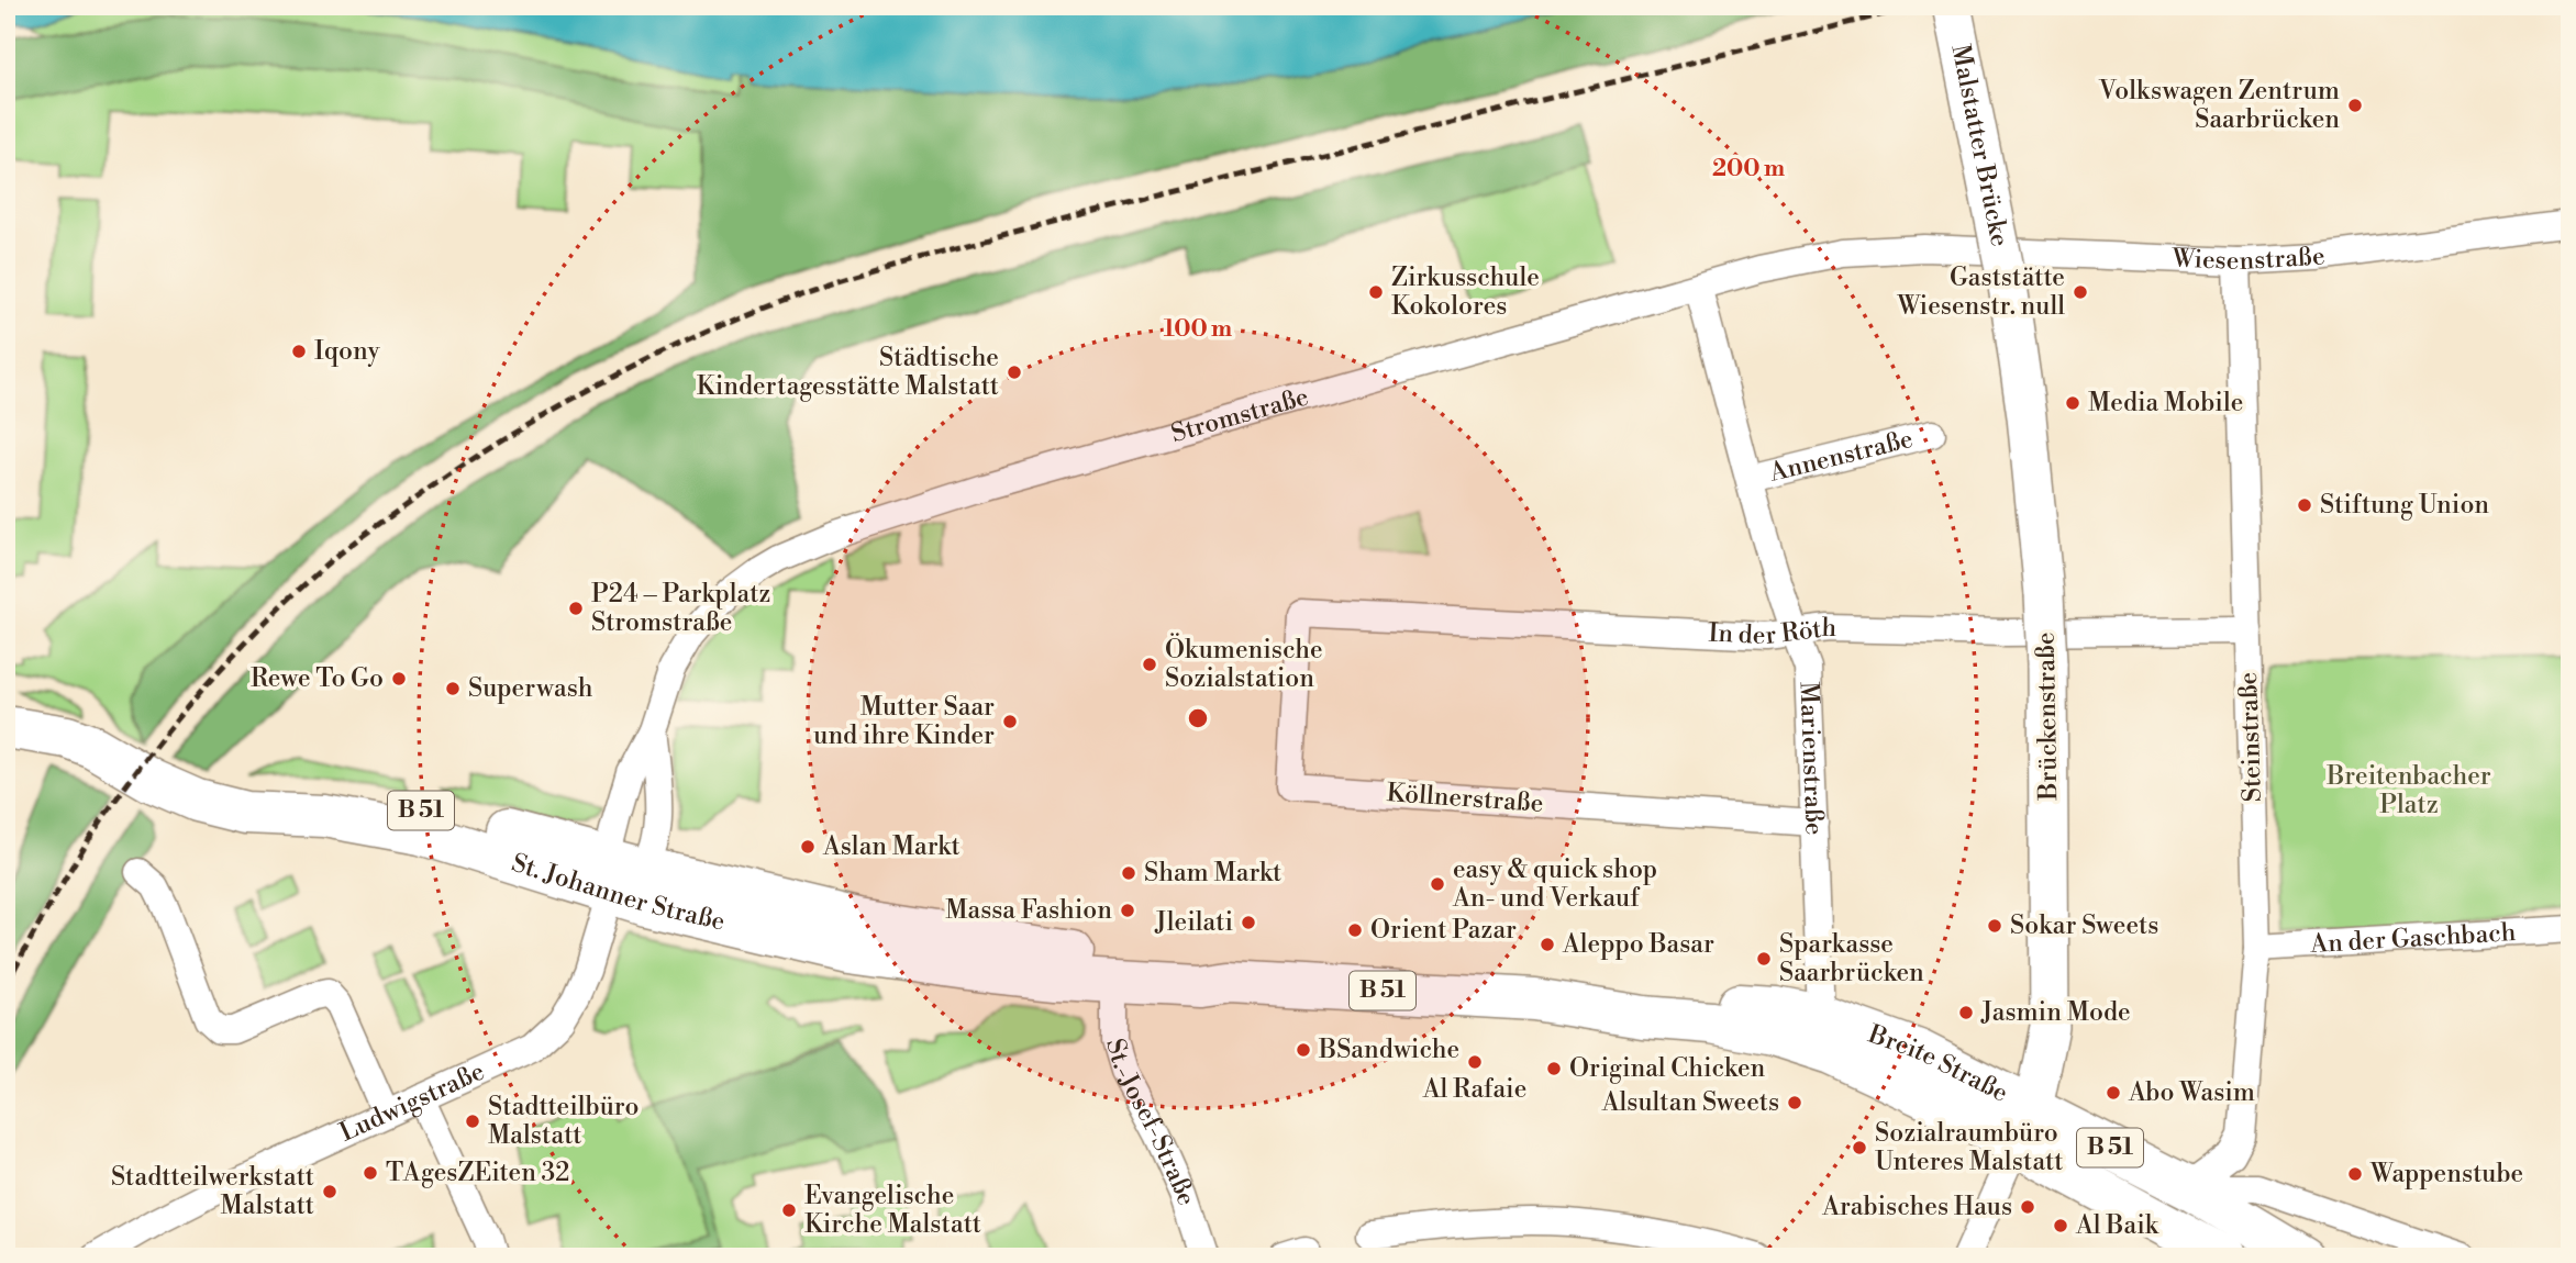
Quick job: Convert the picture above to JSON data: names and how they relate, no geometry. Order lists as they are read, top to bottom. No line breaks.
{"streets":{"main road":["Malstatter Brücke","Brückenstraße","B 51","St. Johanner Straße","Breite Straße"],"street":["Wiesenstraße","Stromstraße","Annenstraße","In der Röth","Steinstraße","Marienstraße","Köllnerstraße","An der Gaschbach","Ludwigstraße","St.-Josef-Straße"]},"crossings":[["Malstatter Brücke","Brückenstraße"],["Wiesenstraße","Stromstraße"],["Wiesenstraße","Steinstraße"],["Stromstraße","Marienstraße"],["Stromstraße","St. Johanner Straße"],["Stromstraße","Ludwigstraße"],["Annenstraße","Marienstraße"],["In der Röth","Steinstraße"],["In der Röth","Marienstraße"],["In der Röth","Köllnerstraße"],["Brückenstraße","Breite Straße"],["Steinstraße","An der Gaschbach"],["Steinstraße","Breite Straße"],["Marienstraße","Köllnerstraße"],["Marienstraße","Breite Straße"],["St. Johanner Straße","Breite Straße"],["St. Johanner Straße","Ludwigstraße"],["Breite Straße","St.-Josef-Straße"]],"parks":["Breitenbacher Platz"],"places":["Volkswagen Zentrum Saarbrücken","Zirkusschule Kokolores","Gaststätte Wiesenstr. null","Iqony","Städtische Kindertagesstätte Malstatt","Media Mobile","Stiftung Union","P24 – Parkplatz Stromstraße","Ökumenische Sozialstation","Rewe To Go","Superwash","Mutter Saar und ihre Kinder","Aslan Markt","Sham Markt","easy & quick shop An- und Verkauf","Massa Fashion","Jleilati","Sokar Sweets","Orient Pazar","Aleppo Basar","Sparkasse Saarbrücken","Jasmin Mode","BSandwiche","Al Rafaie","Original Chicken","Abo Wasim","Alsultan Sweets","Stadtteilbüro Malstatt","Sozialraumbüro Unteres Malstatt","TAgesZEiten 32","Wappenstube","Stadtteilwerkstatt Malstatt","Arabisches Haus","Evangelische Kirche Malstatt","Al Baik"],"rings":["200 m","100 m"]}
